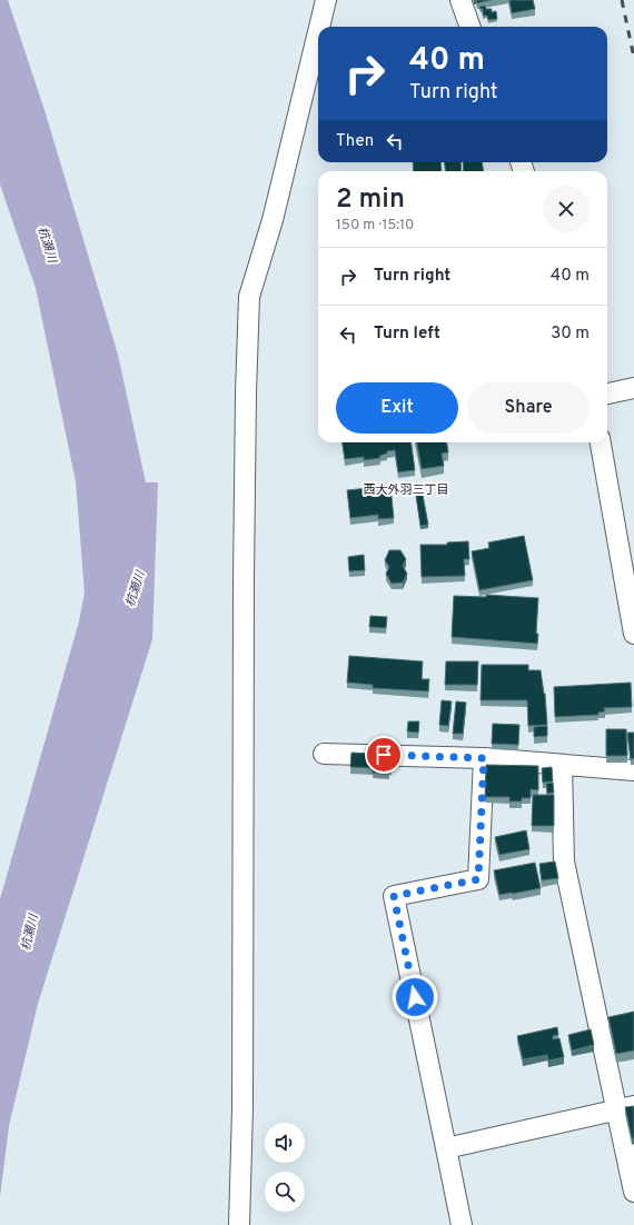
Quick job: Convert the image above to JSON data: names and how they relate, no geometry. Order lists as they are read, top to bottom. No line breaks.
{"districts":["西大外羽三丁目"],"water":["杭瀬川"],"page":{"turn":["40 m","Turn right"],"then":"Then","heading":["2 min","150 m · 15:10"],"list":[{"name":"Turn right","value":"40 m"},{"name":"Turn left","value":"30 m"}],"buttons":["Exit","Share"]}}
